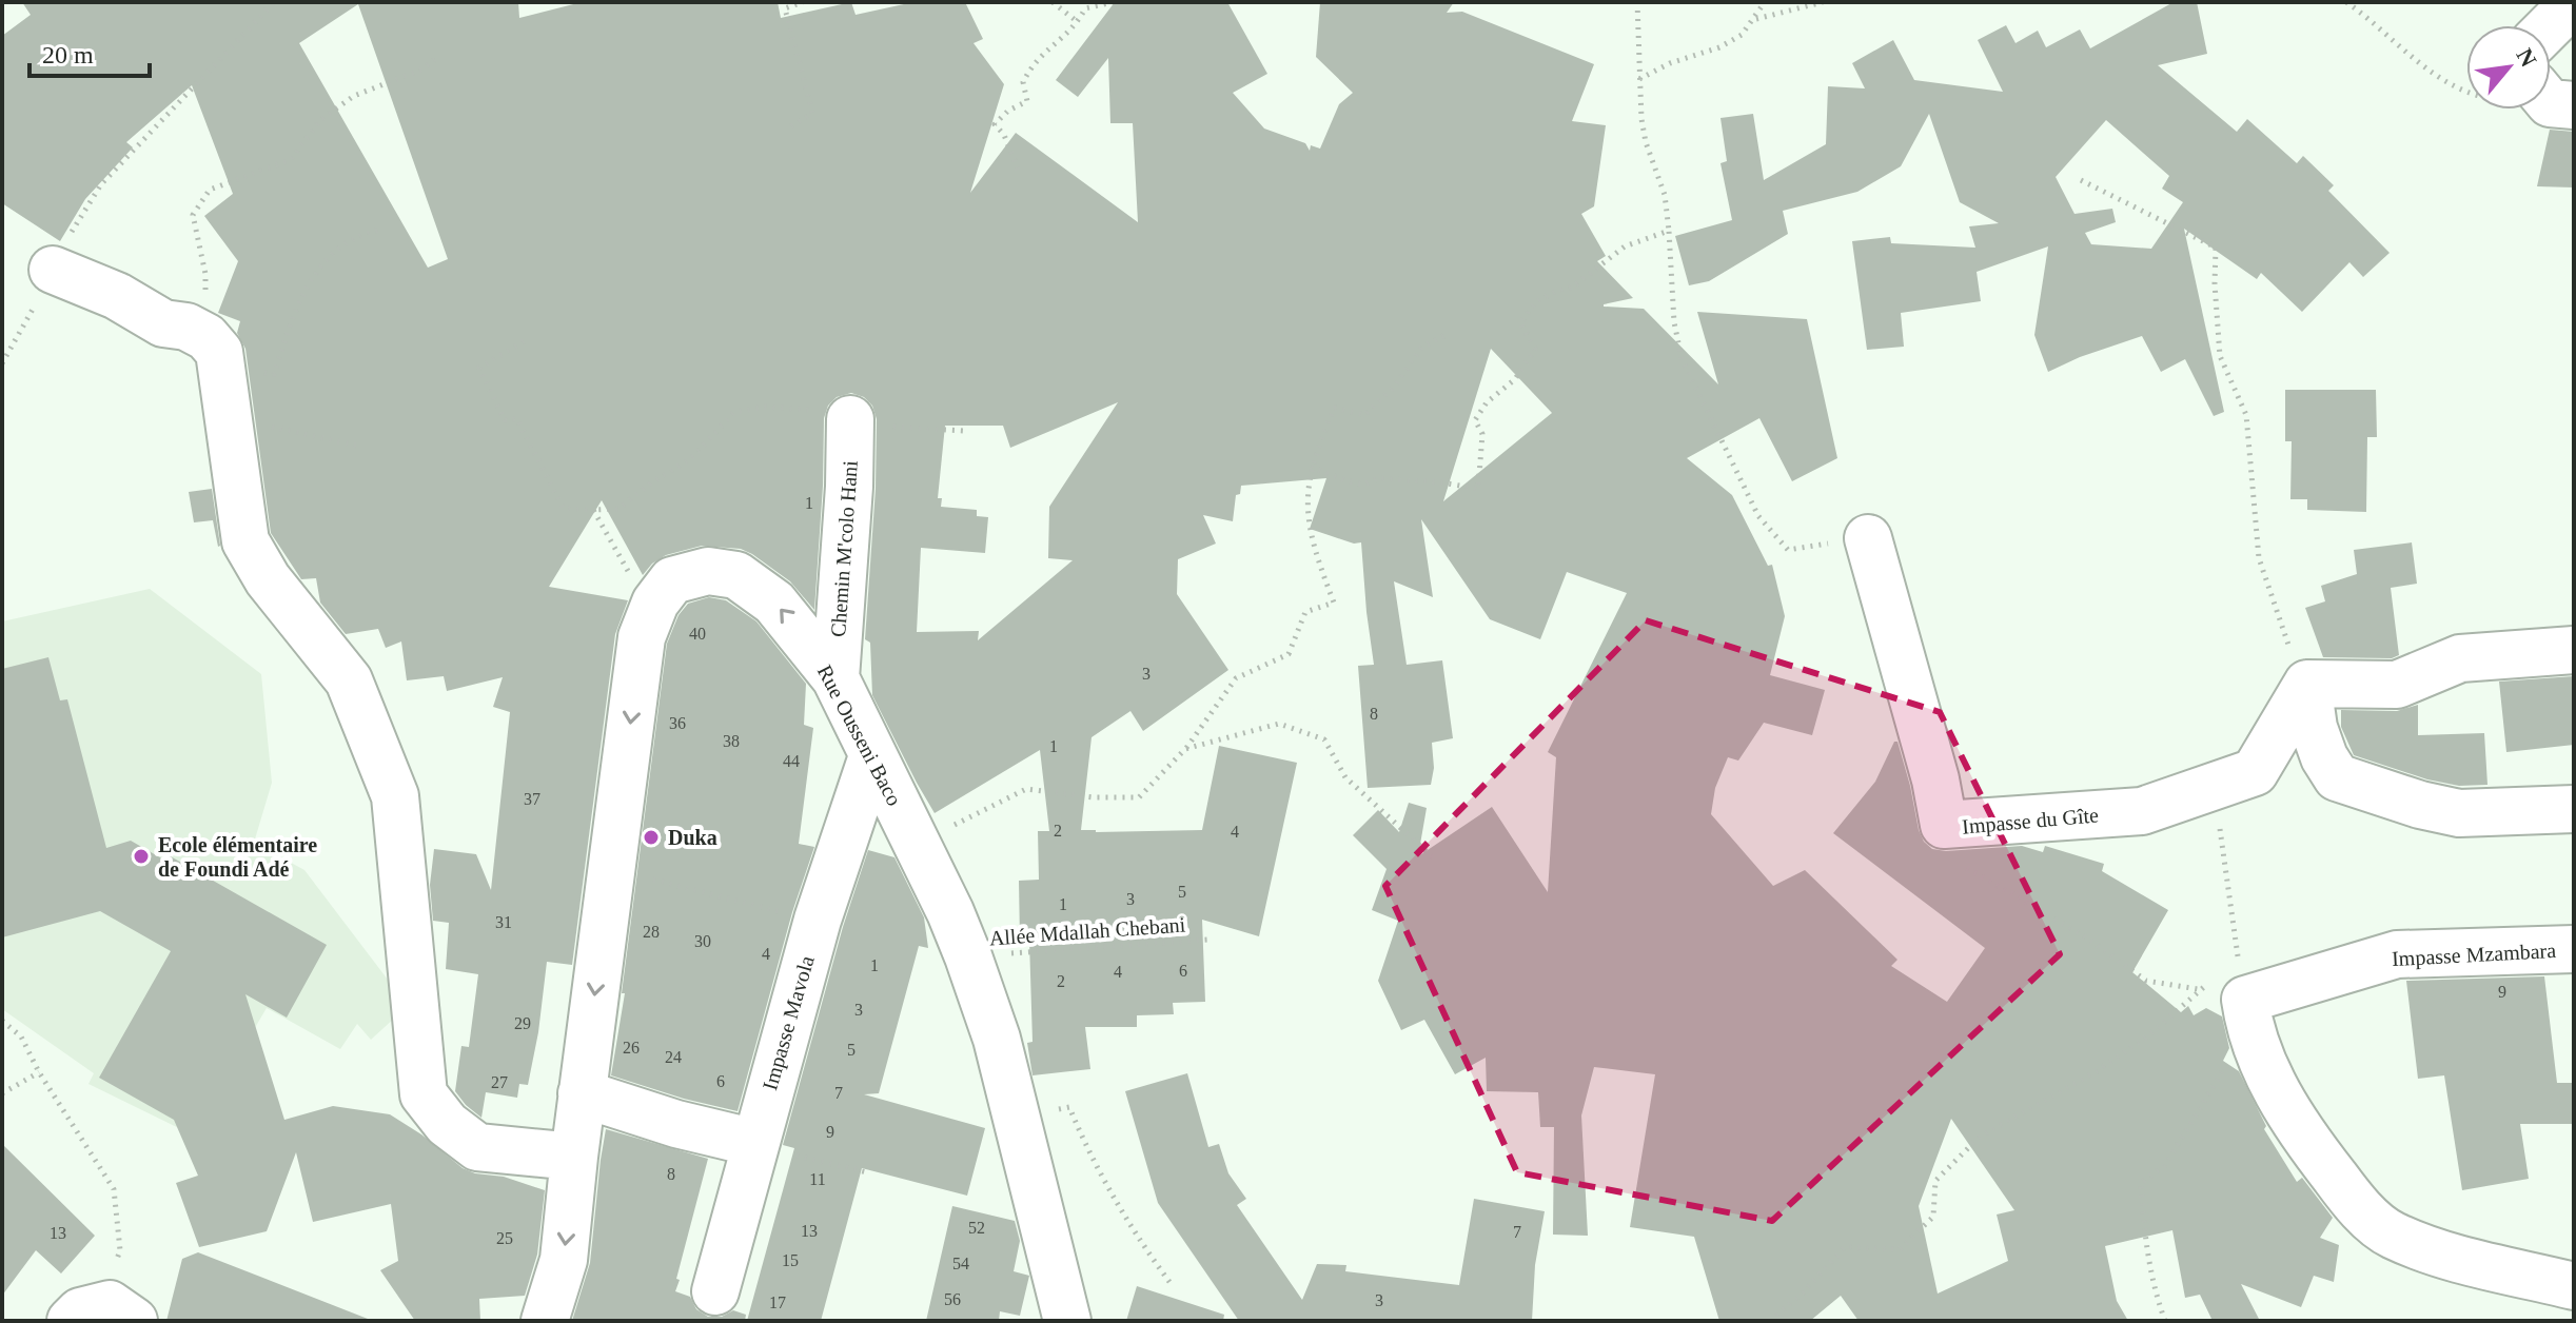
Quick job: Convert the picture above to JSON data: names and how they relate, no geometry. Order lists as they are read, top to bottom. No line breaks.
{"streets":{"street":["Chemin M'colo Hani","Rue Ousseni Baco","Impasse du Gîte","Impasse Mzambara","Impasse Mavola"],"path":["Allée Mdallah Chebani"]},"crossings":[["Chemin M'colo Hani","Rue Ousseni Baco"],["Rue Ousseni Baco","Allée Mdallah Chebani"],["Rue Ousseni Baco","Impasse Mavola"]],"places":["Duka","Ecole élémentaire de Foundi Adé"],"house_numbers":["1","40","3","8","36","38","1","44","37","2","4","5","3","1","31","28","30","4","1","6","4","2","9","3","29","26","5","24","6","27","7","9","8","11","52","13","7","13","25","15","54","56","3","17"],"scale_bar":"20 m","north":"top right"}
